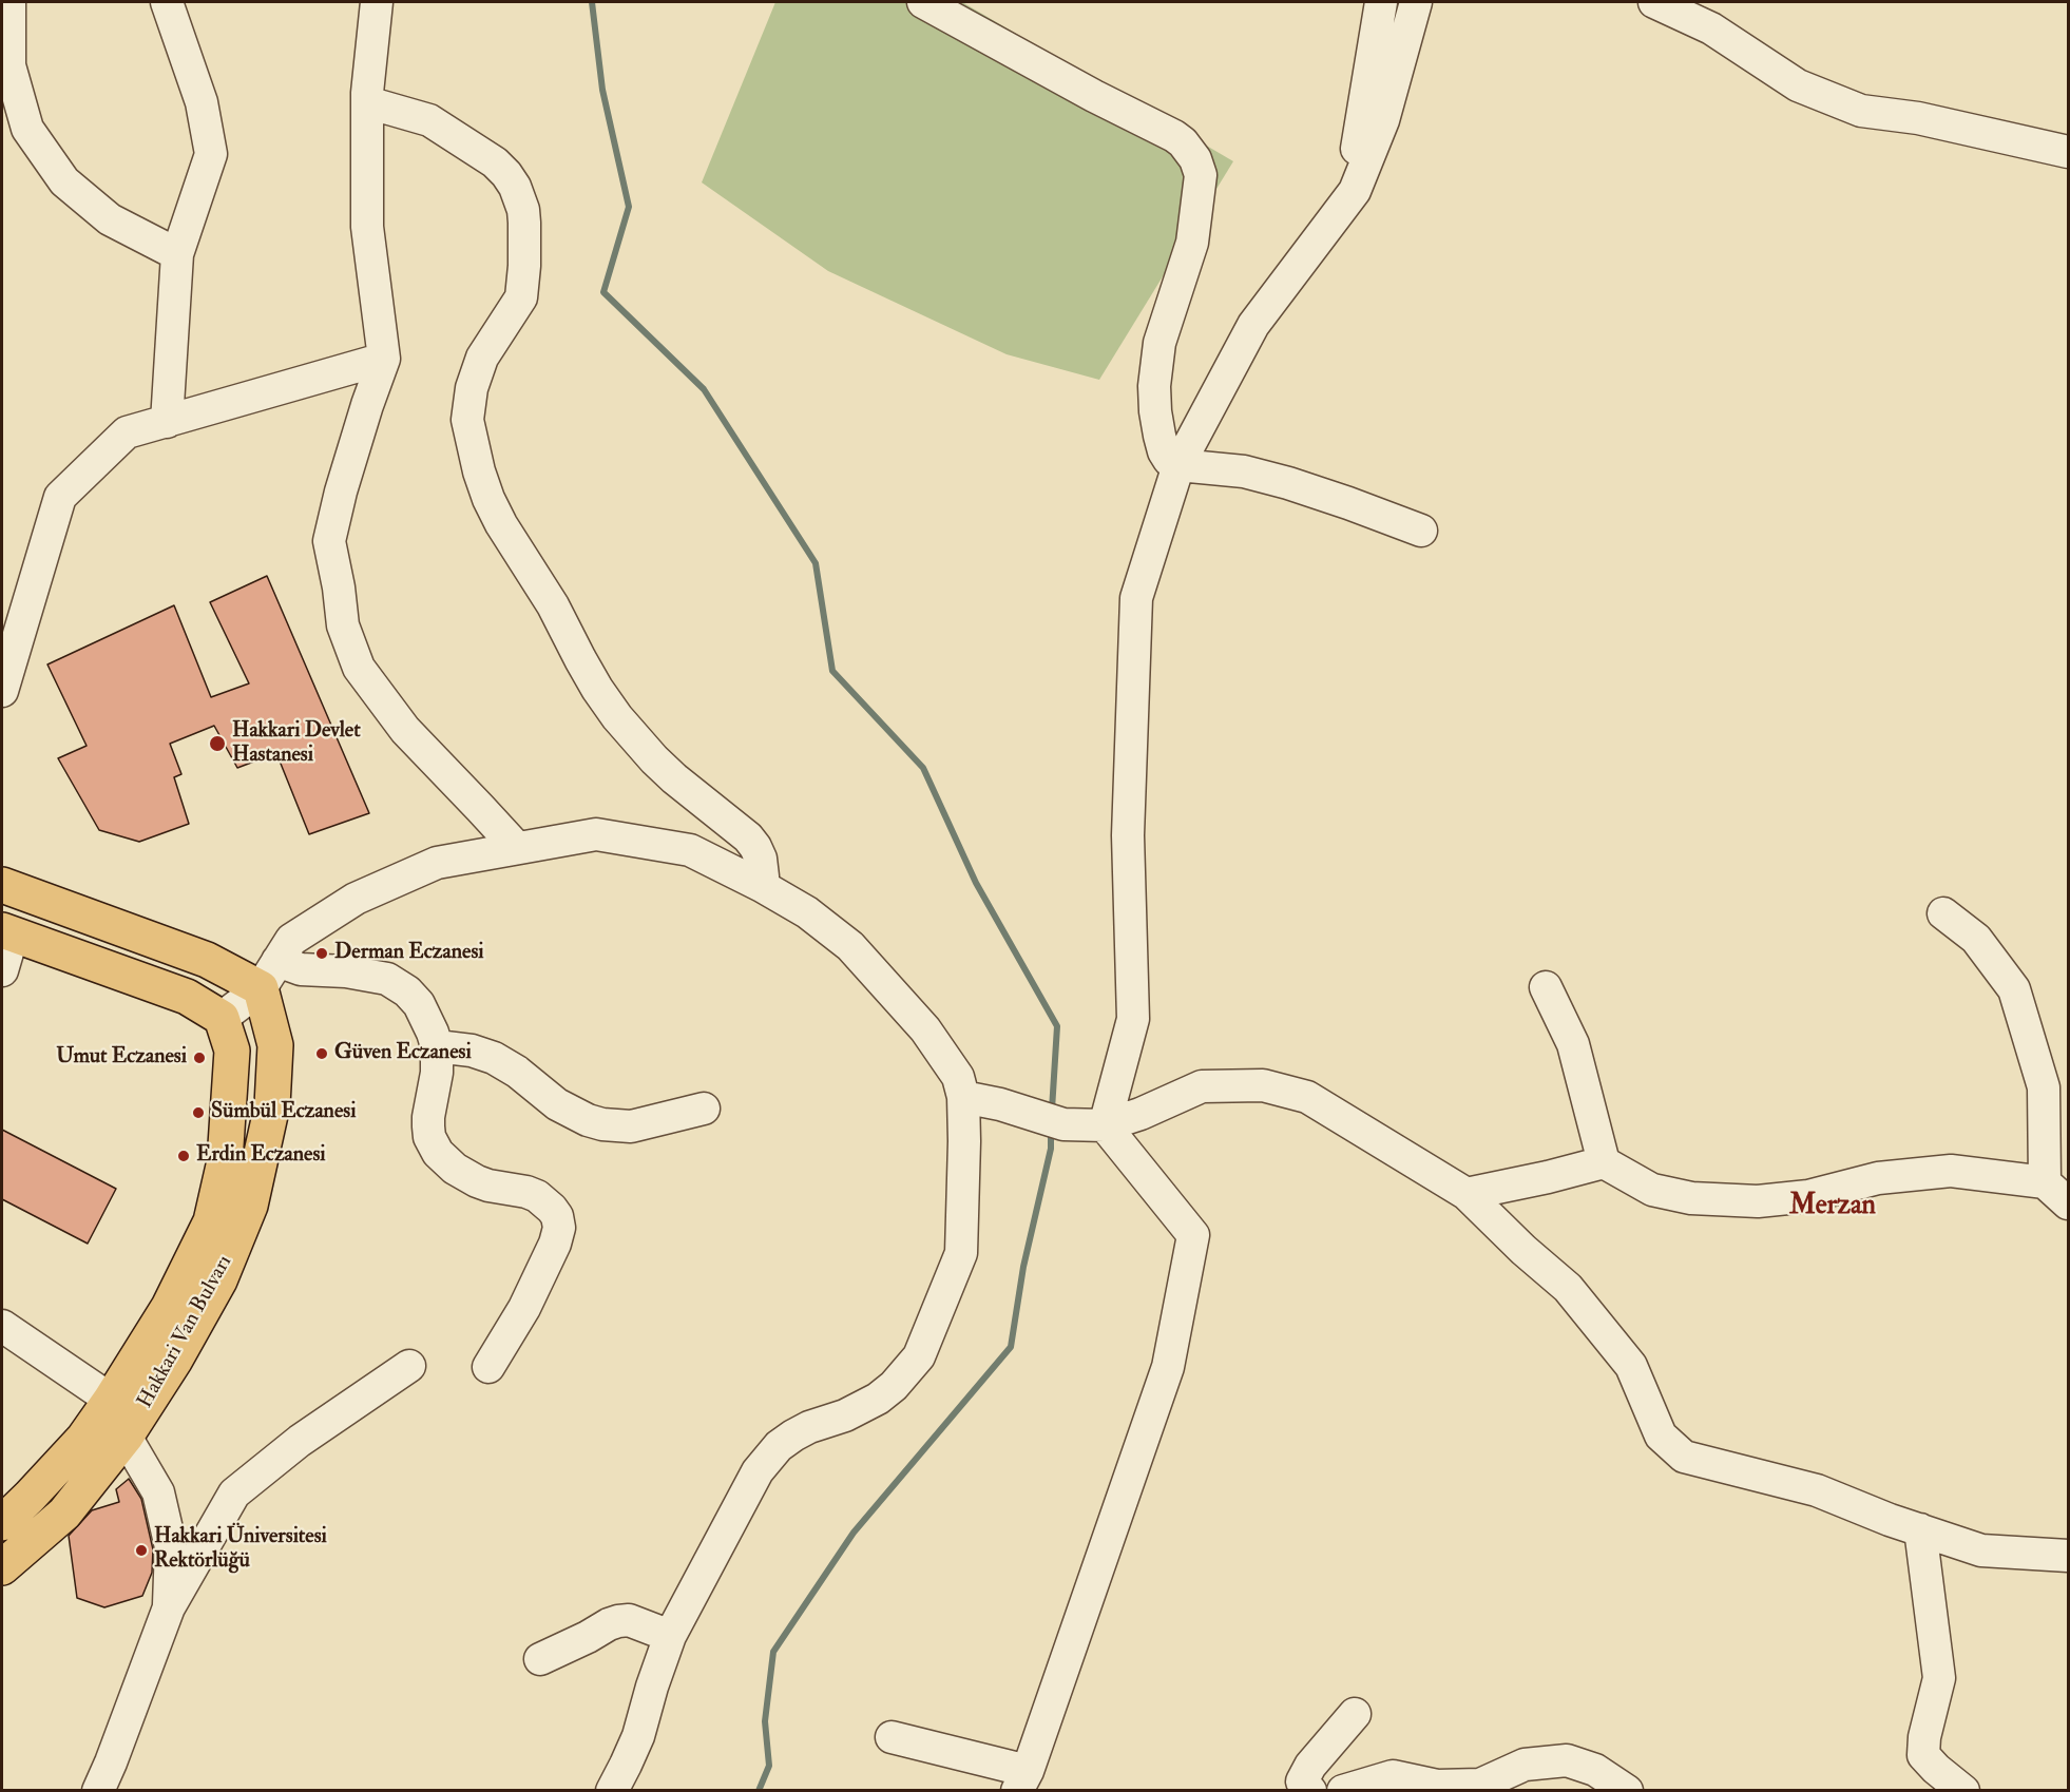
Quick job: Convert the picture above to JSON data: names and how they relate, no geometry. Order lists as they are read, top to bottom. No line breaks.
{"streets":{"main road":["Hakkari Van Bulvarı"]},"districts":["Merzan"],"places":["Hakkari Devlet Hastanesi","Derman Eczanesi","Güven Eczanesi","Umut Eczanesi","Sümbül Eczanesi","Erdin Eczanesi","Hakkari Üniversitesi Rektörlüğü"]}
